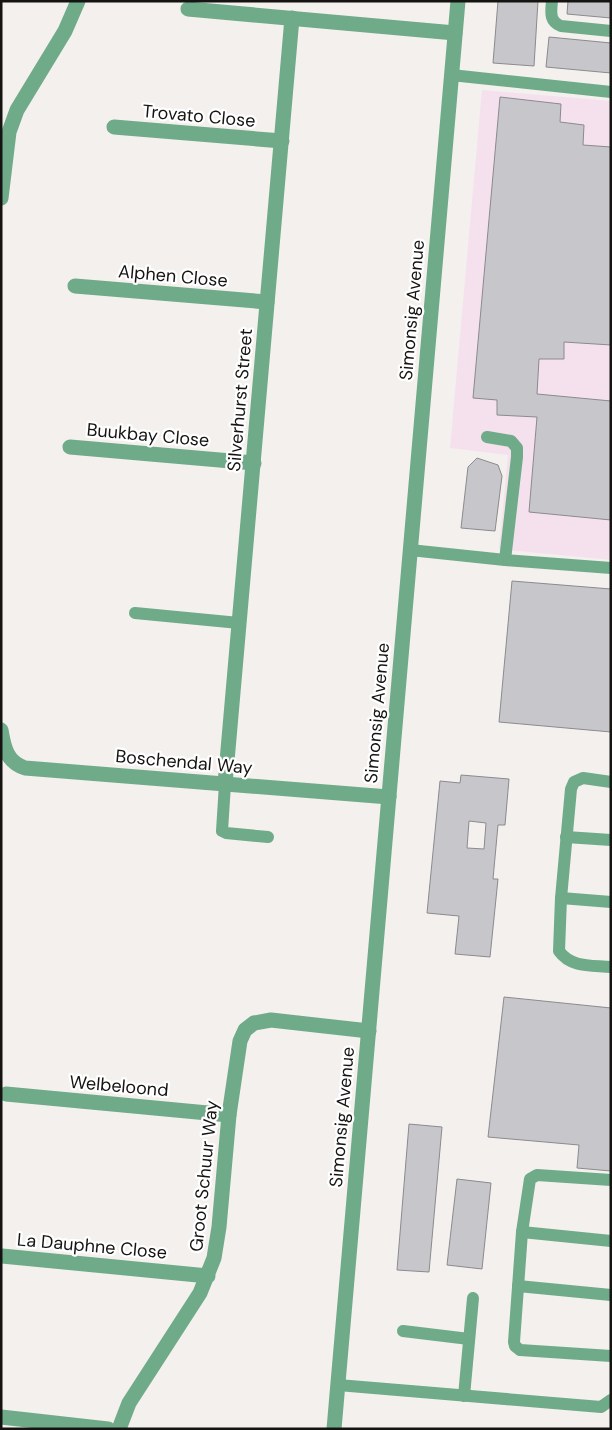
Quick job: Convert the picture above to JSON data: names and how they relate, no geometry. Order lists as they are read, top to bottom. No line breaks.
{"streets":{"street":["Trovato Close","Alphen Close","Simonsig Avenue","Silverhurst Street","Buukbay Close","Boschendal Way","Welbeloond","Groot Schuur Way","La Dauphne Close"]},"crossings":[["Trovato Close","Silverhurst Street"],["Alphen Close","Silverhurst Street"],["Simonsig Avenue","Boschendal Way"],["Simonsig Avenue","Groot Schuur Way"],["Silverhurst Street","Buukbay Close"],["Silverhurst Street","Boschendal Way"],["Welbeloond","Groot Schuur Way"],["Groot Schuur Way","La Dauphne Close"]]}
